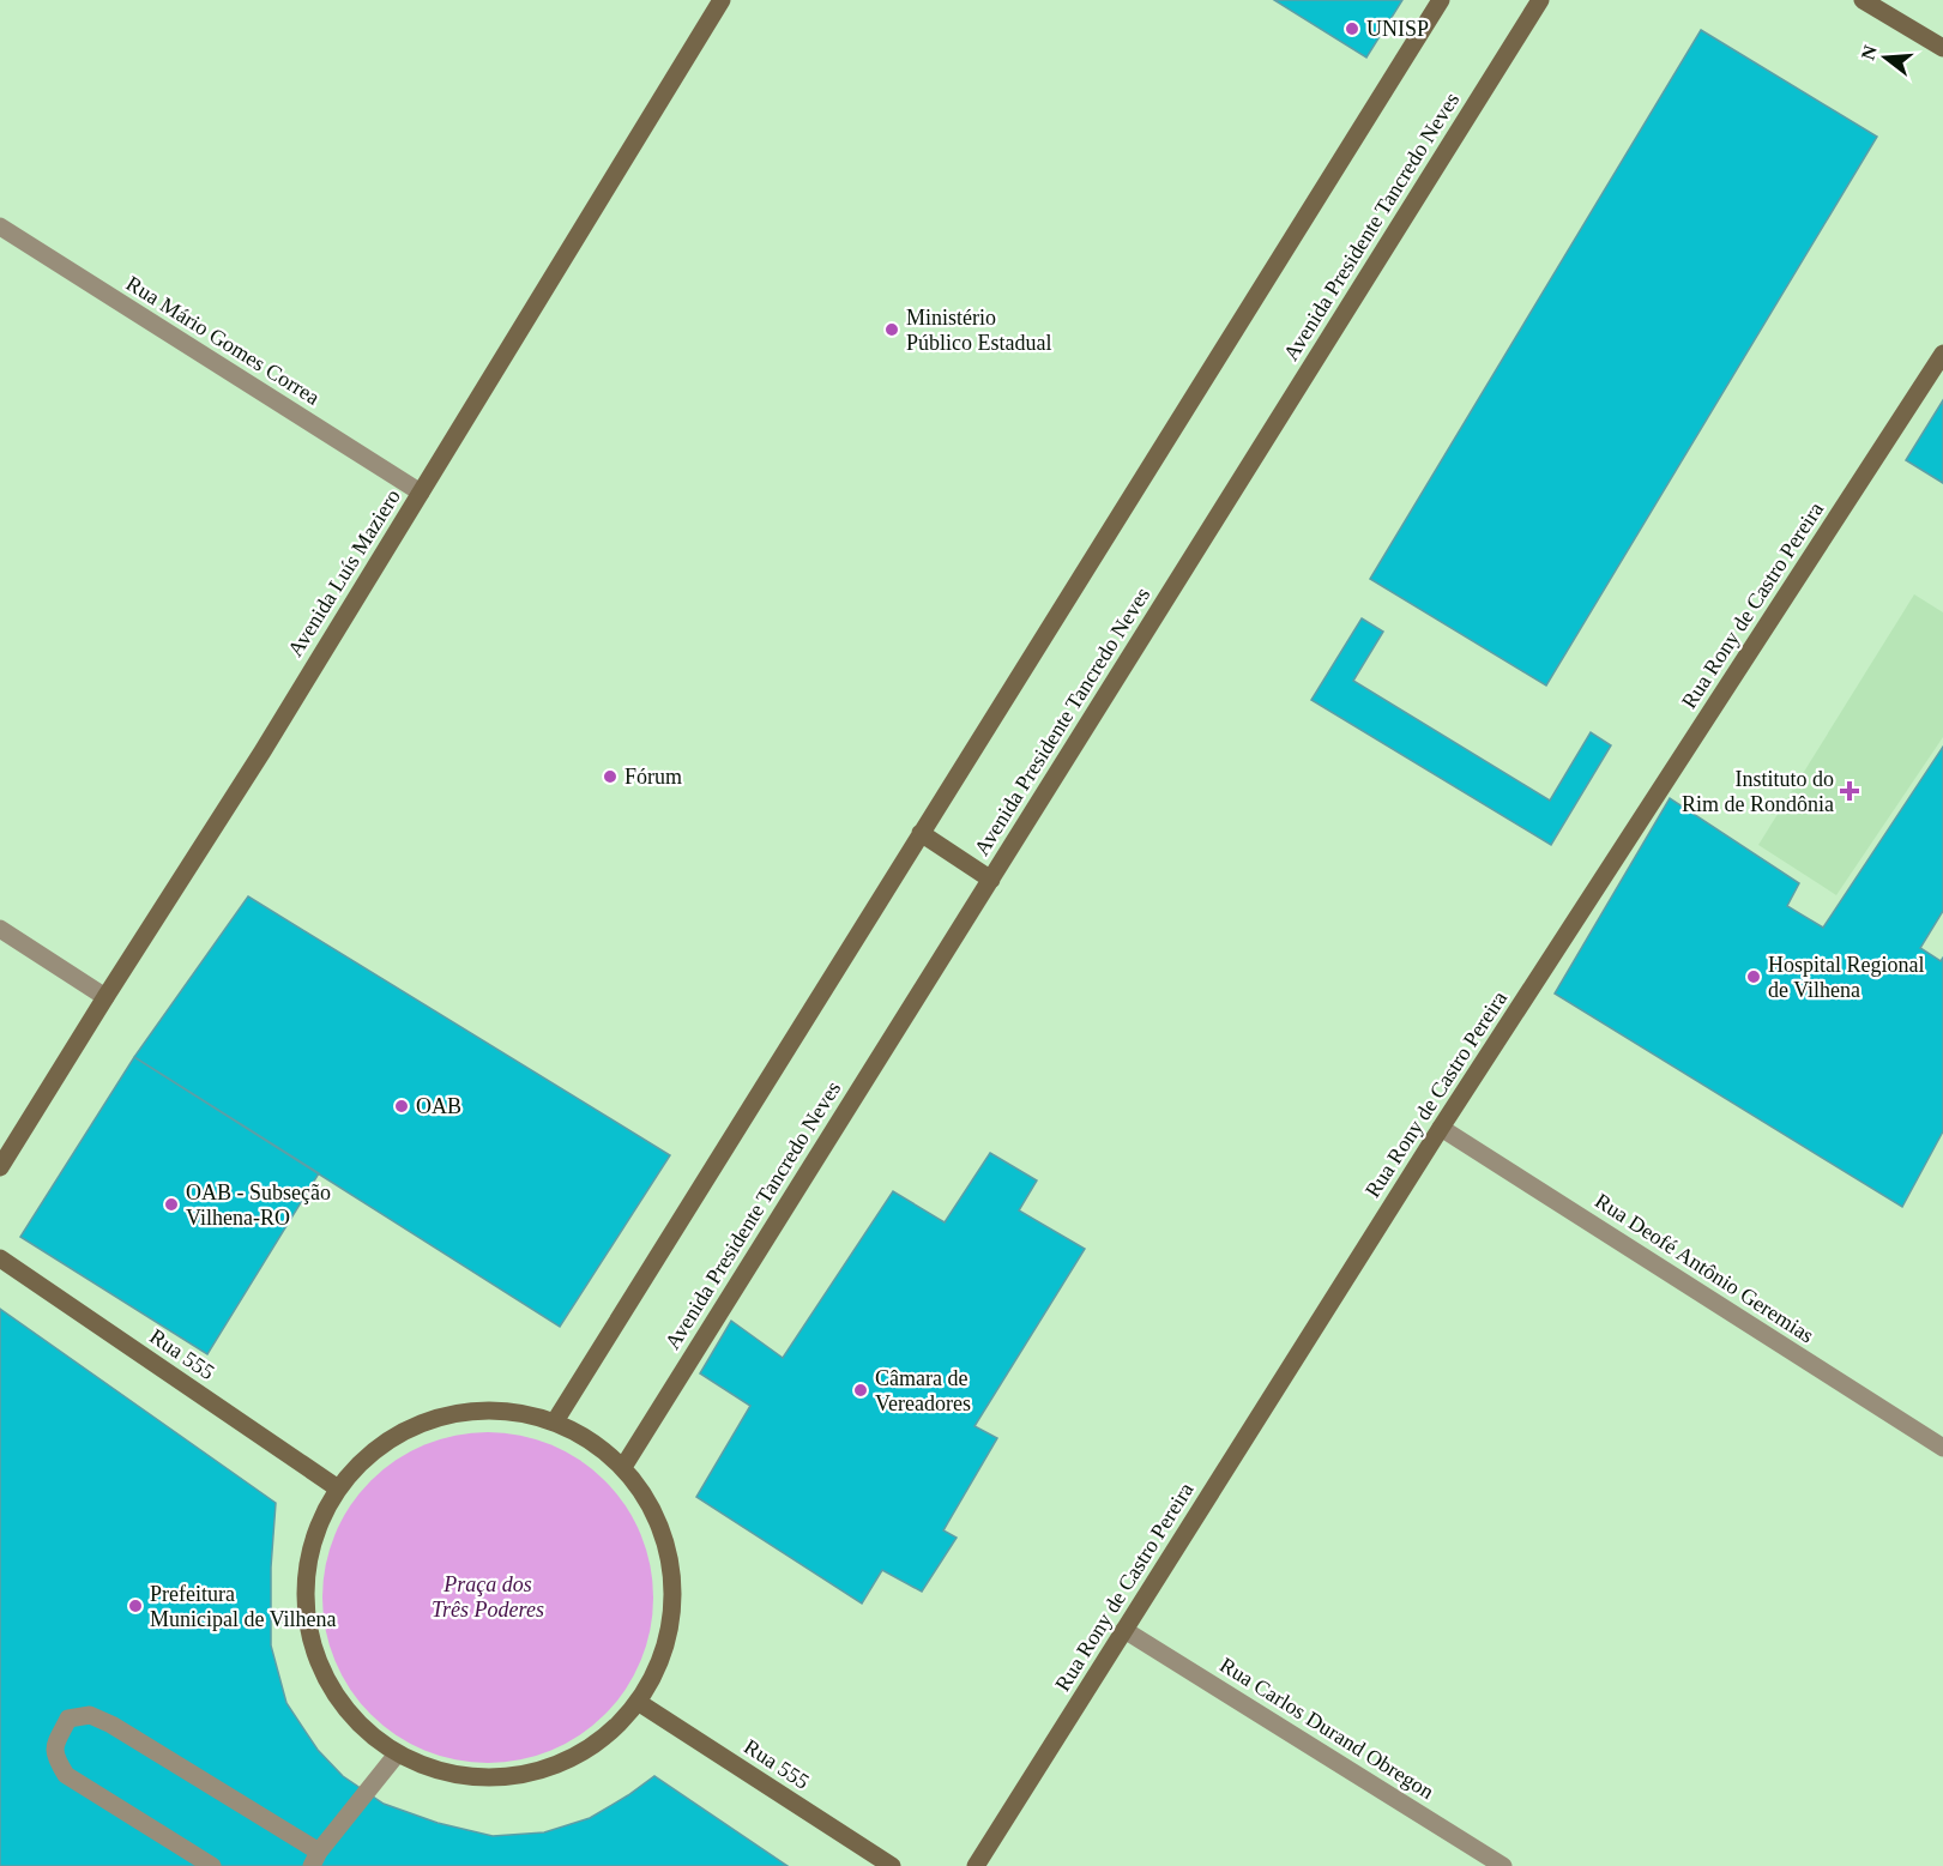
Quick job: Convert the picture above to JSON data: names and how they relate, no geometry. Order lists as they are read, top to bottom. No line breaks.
{"streets":{"street":["Avenida Presidente Tancredo Neves","Rua Mário Gomes Correa","Avenida Luís Maziero","Rua Rony de Castro Pereira","Rua Deofé Antônio Geremias","Rua 555","Rua Carlos Durand Obregon"]},"crossings":[["Rua Mário Gomes Correa","Avenida Luís Maziero"],["Rua Rony de Castro Pereira","Rua Deofé Antônio Geremias"],["Rua Rony de Castro Pereira","Rua Carlos Durand Obregon"]],"parks":["Praça dos Três Poderes"],"places":{"other":["UNISP","Ministério Público Estadual","Fórum","Hospital Regional de Vilhena","OAB","OAB - Subseção Vilhena-RO","Câmara de Vereadores","Prefeitura Municipal de Vilhena"],"health":["Instituto do Rim de Rondônia"]},"north":"left"}
